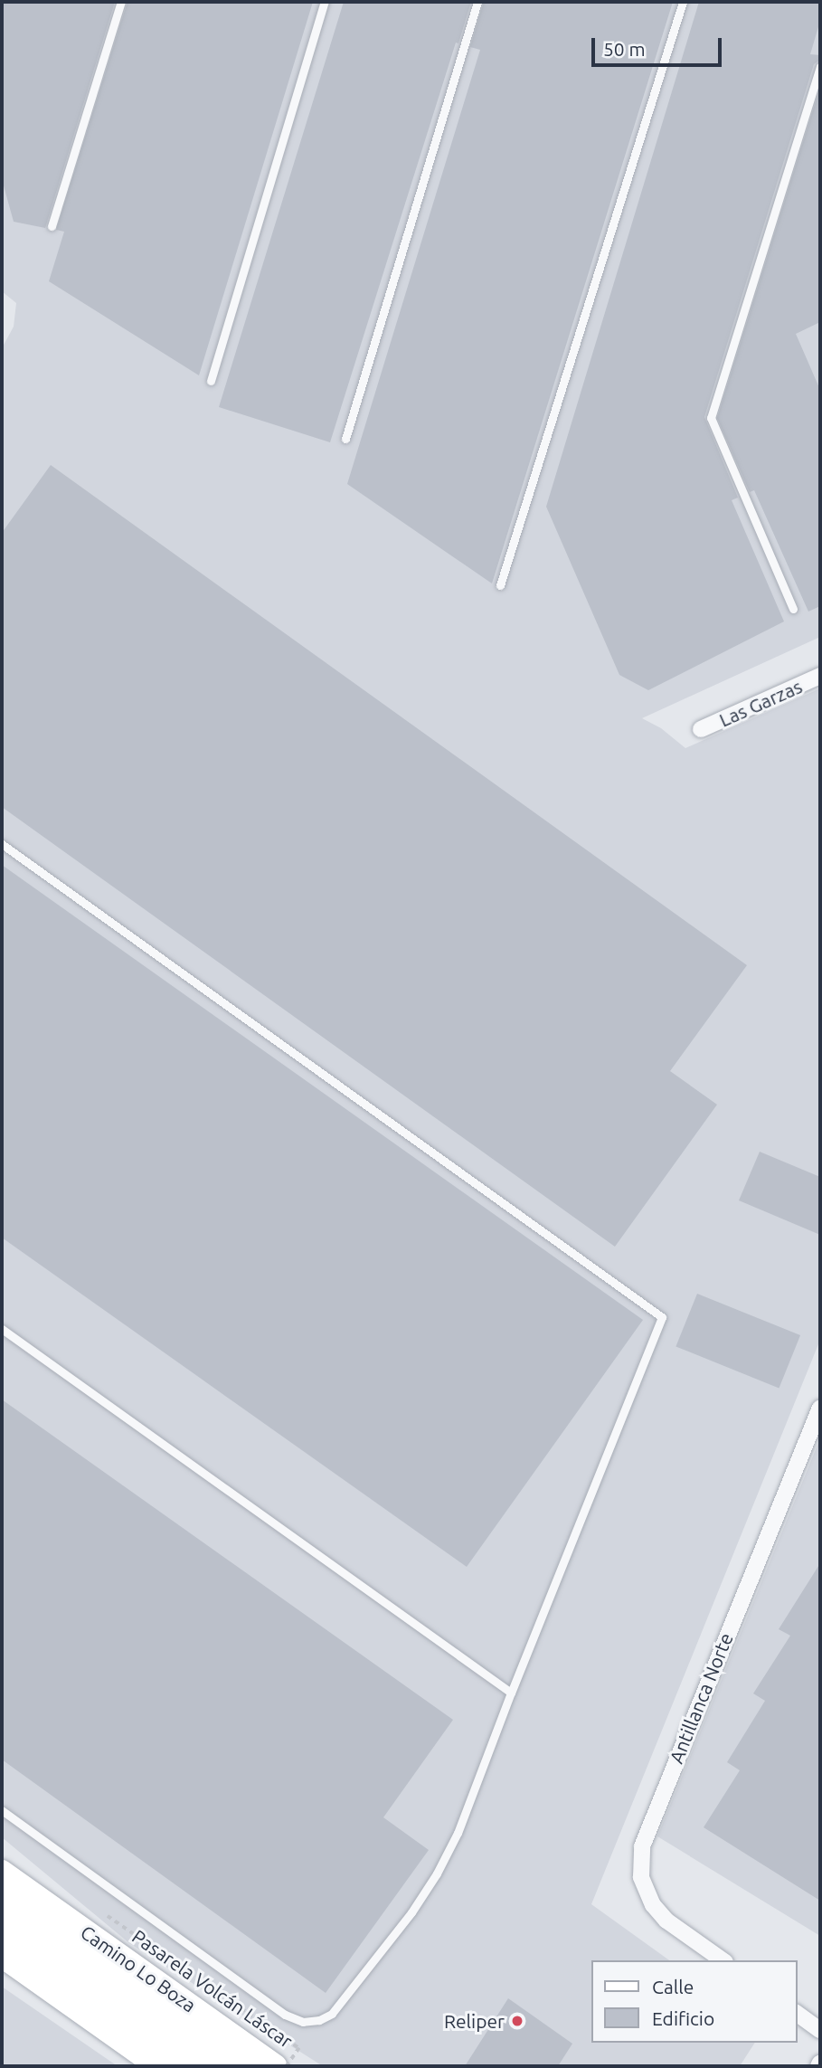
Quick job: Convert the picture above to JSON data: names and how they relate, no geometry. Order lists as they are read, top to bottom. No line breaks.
{"streets":{"street":["Las Garzas","Antillanca Norte","Camino Lo Boza"],"path":["Pasarela Volcán Láscar"]},"places":["Reliper"],"legend":["Calle","Edificio"],"scale_bar":"50 m"}
